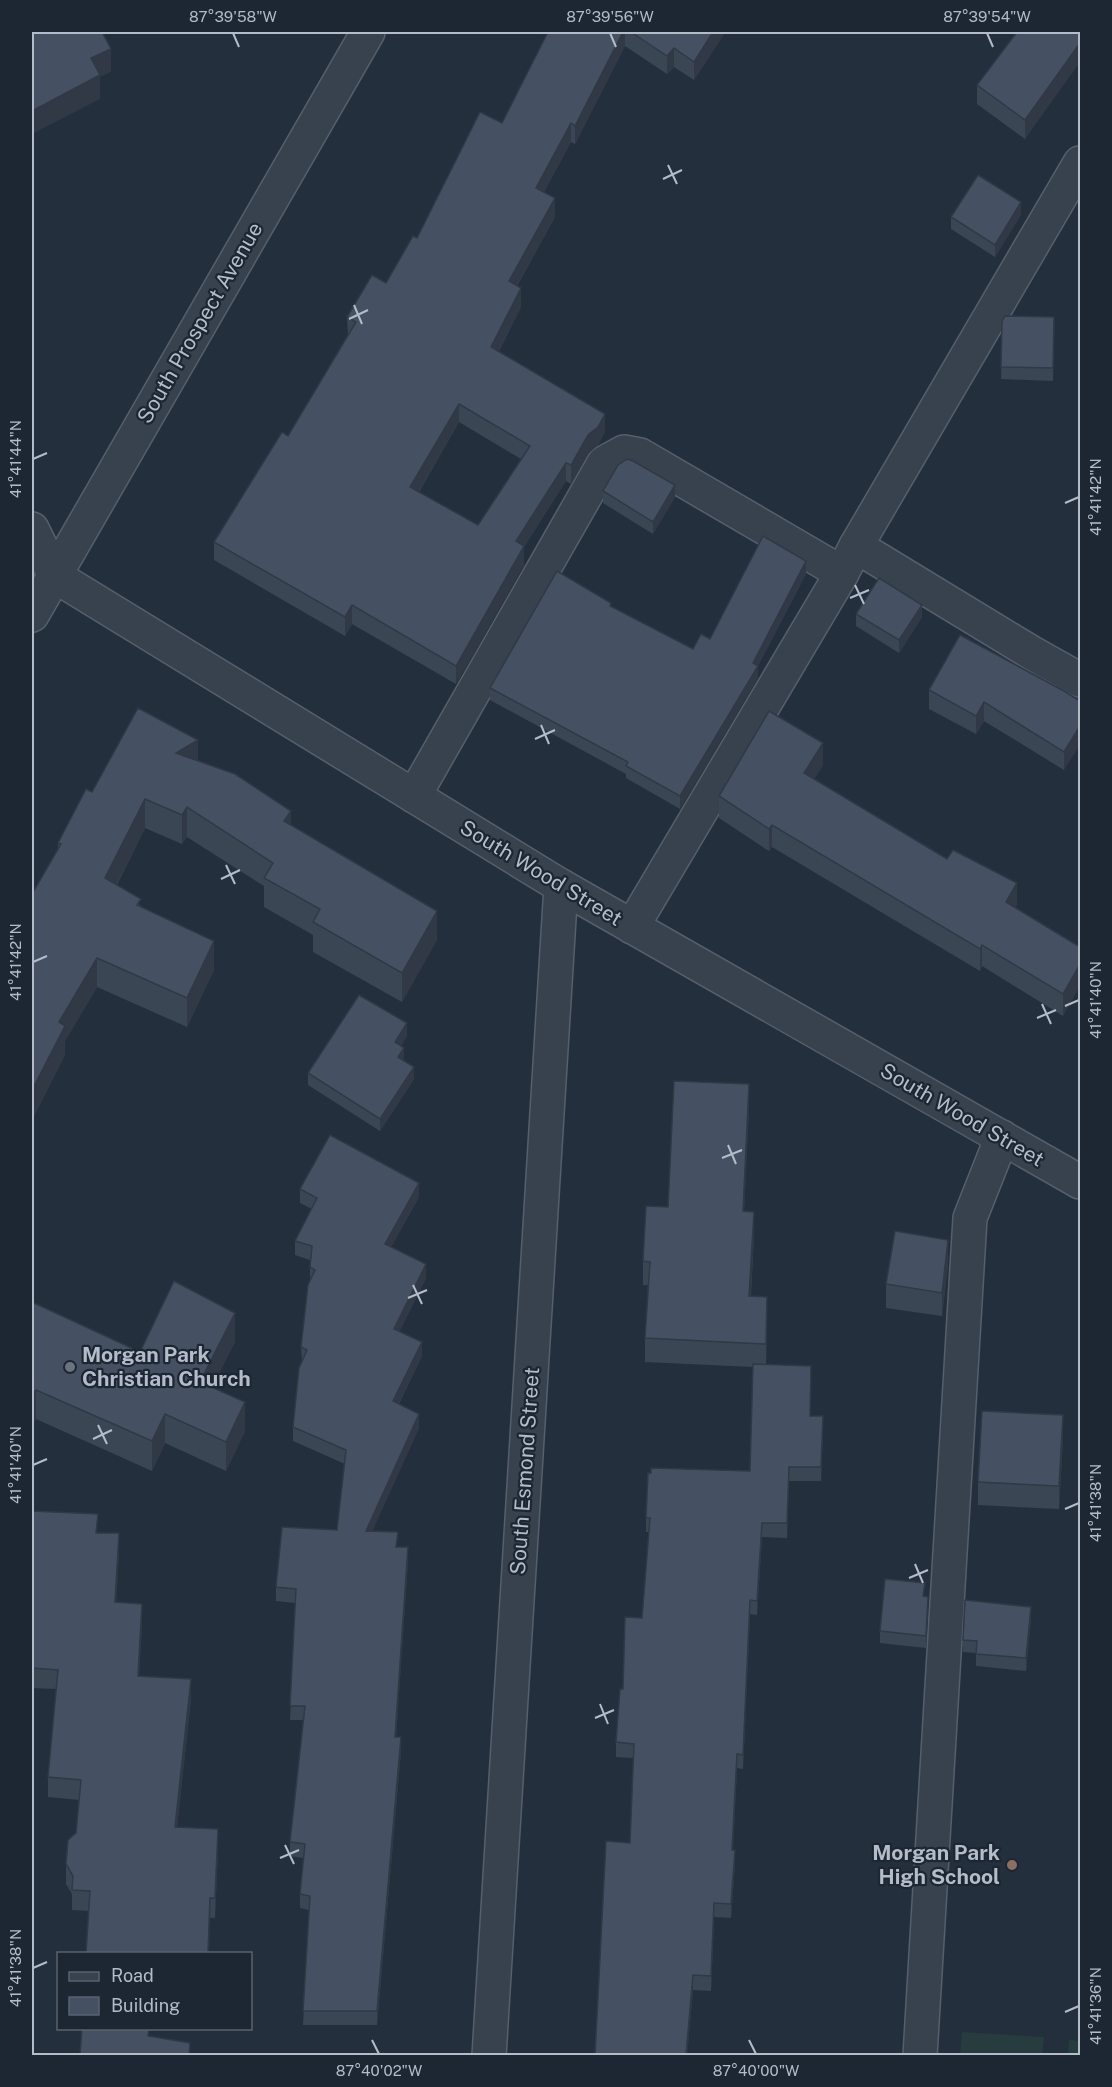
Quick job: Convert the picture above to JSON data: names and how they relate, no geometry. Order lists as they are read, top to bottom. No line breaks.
{"streets":{"street":["South Prospect Avenue","South Wood Street","South Esmond Street"]},"crossings":[["South Prospect Avenue","South Wood Street"],["South Wood Street","South Esmond Street"]],"places":["Morgan Park Christian Church","Morgan Park High School"],"legend":["Road","Building"],"coordinates":["87°39'58\"W","87°39'56\"W","87°39'54\"W","41°41'44\"N","41°41'42\"N","41°41'40\"N","41°41'38\"N","41°41'36\"N","87°40'02\"W","87°40'00\"W"]}
